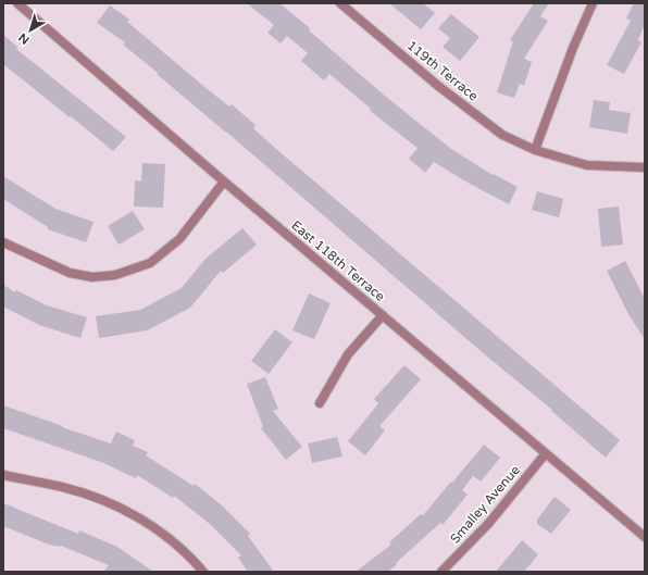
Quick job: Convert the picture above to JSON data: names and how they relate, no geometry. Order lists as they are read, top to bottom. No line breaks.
{"streets":{"street":["119th Terrace","East 118th Terrace","Smalley Avenue"]},"crossings":[["East 118th Terrace","Smalley Avenue"]],"north":"bottom left"}
